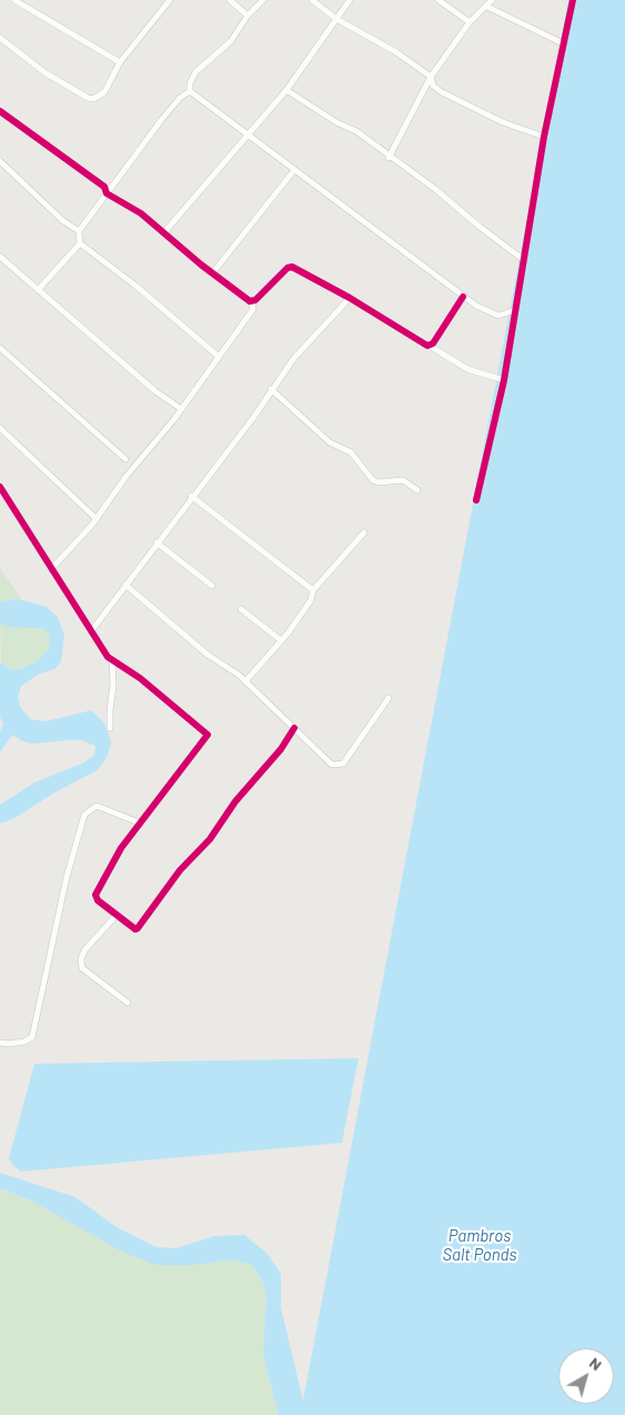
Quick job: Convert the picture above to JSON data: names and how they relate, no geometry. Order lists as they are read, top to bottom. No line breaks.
{"water":["Pambros Salt Ponds"],"north":"top right"}
